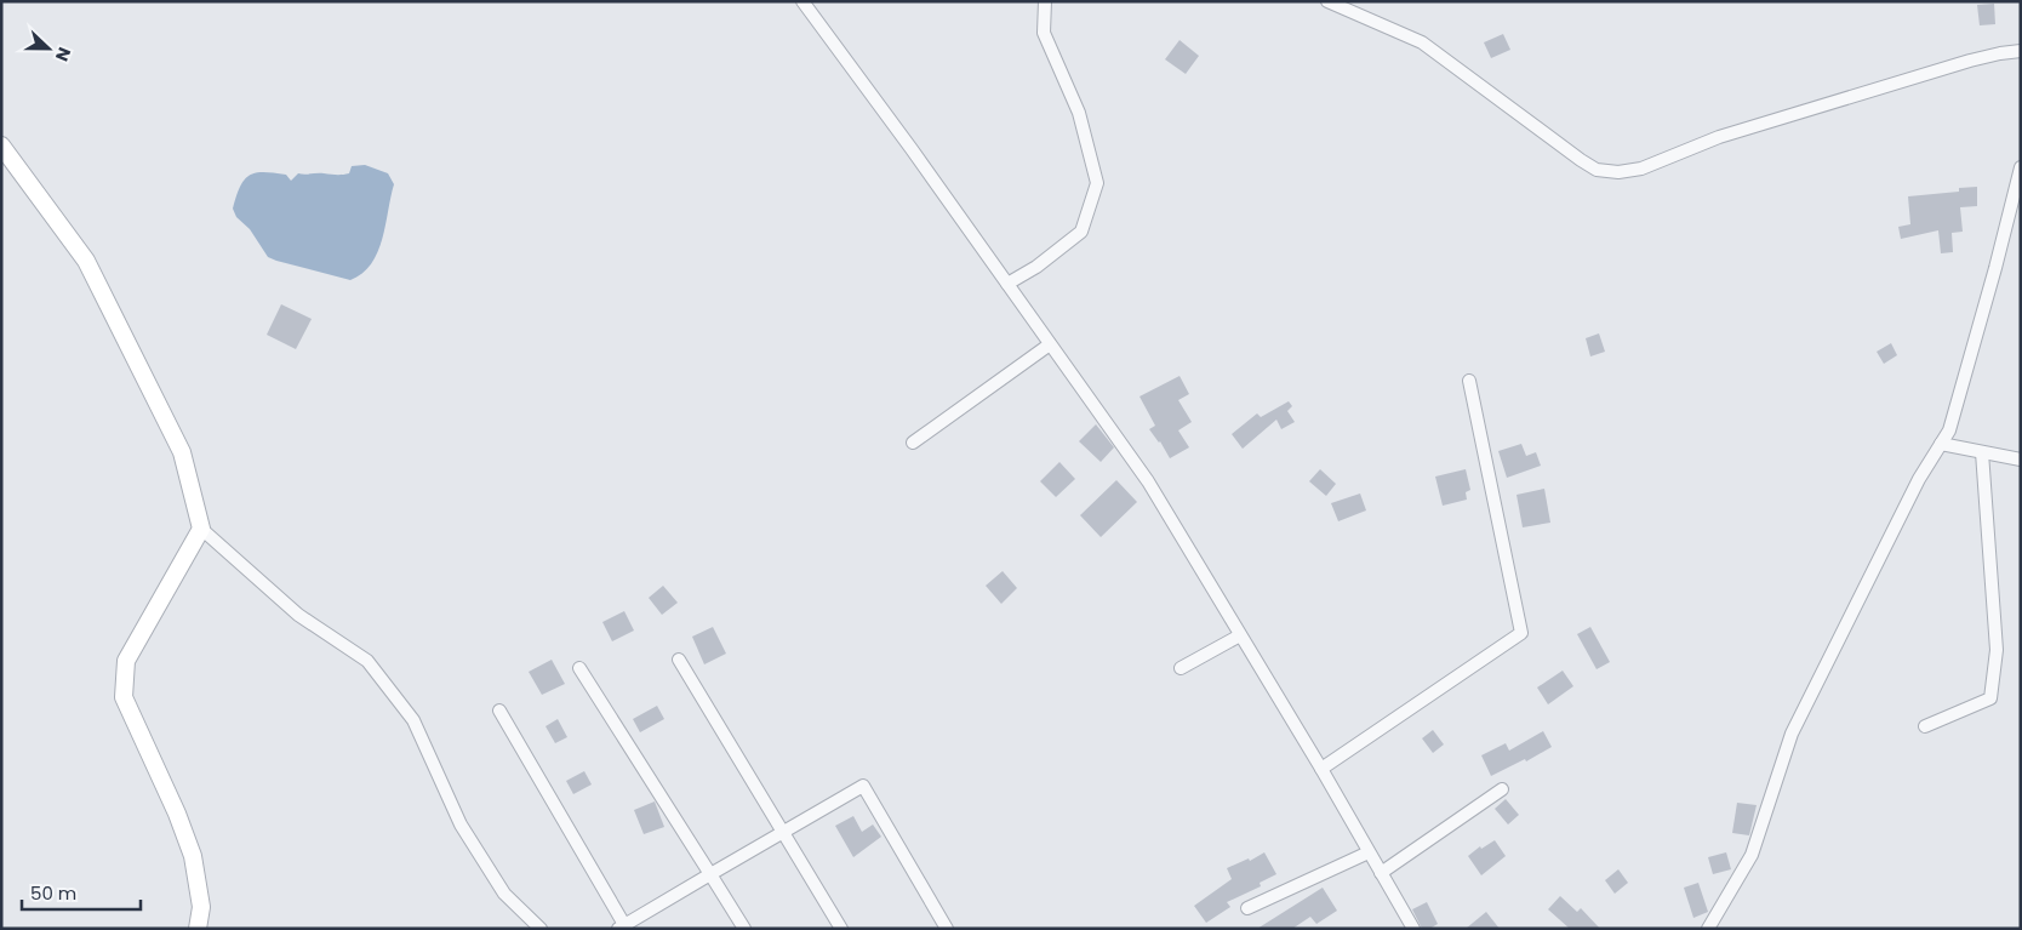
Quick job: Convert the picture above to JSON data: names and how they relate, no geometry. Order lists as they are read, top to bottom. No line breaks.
{"scale_bar":"50 m","north":"right"}
